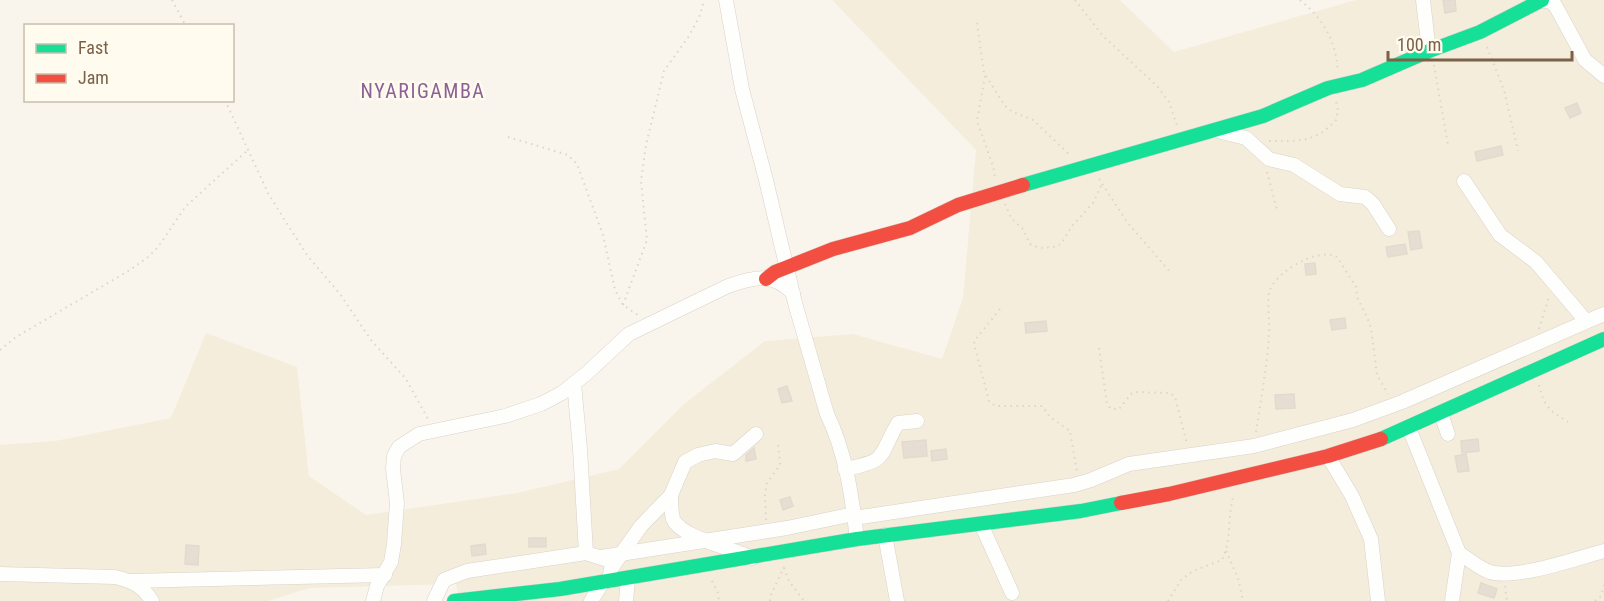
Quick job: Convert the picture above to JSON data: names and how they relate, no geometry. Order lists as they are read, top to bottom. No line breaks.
{"districts":["NYARIGAMBA"],"legend":["Fast","Jam"],"scale_bar":"100 m"}
